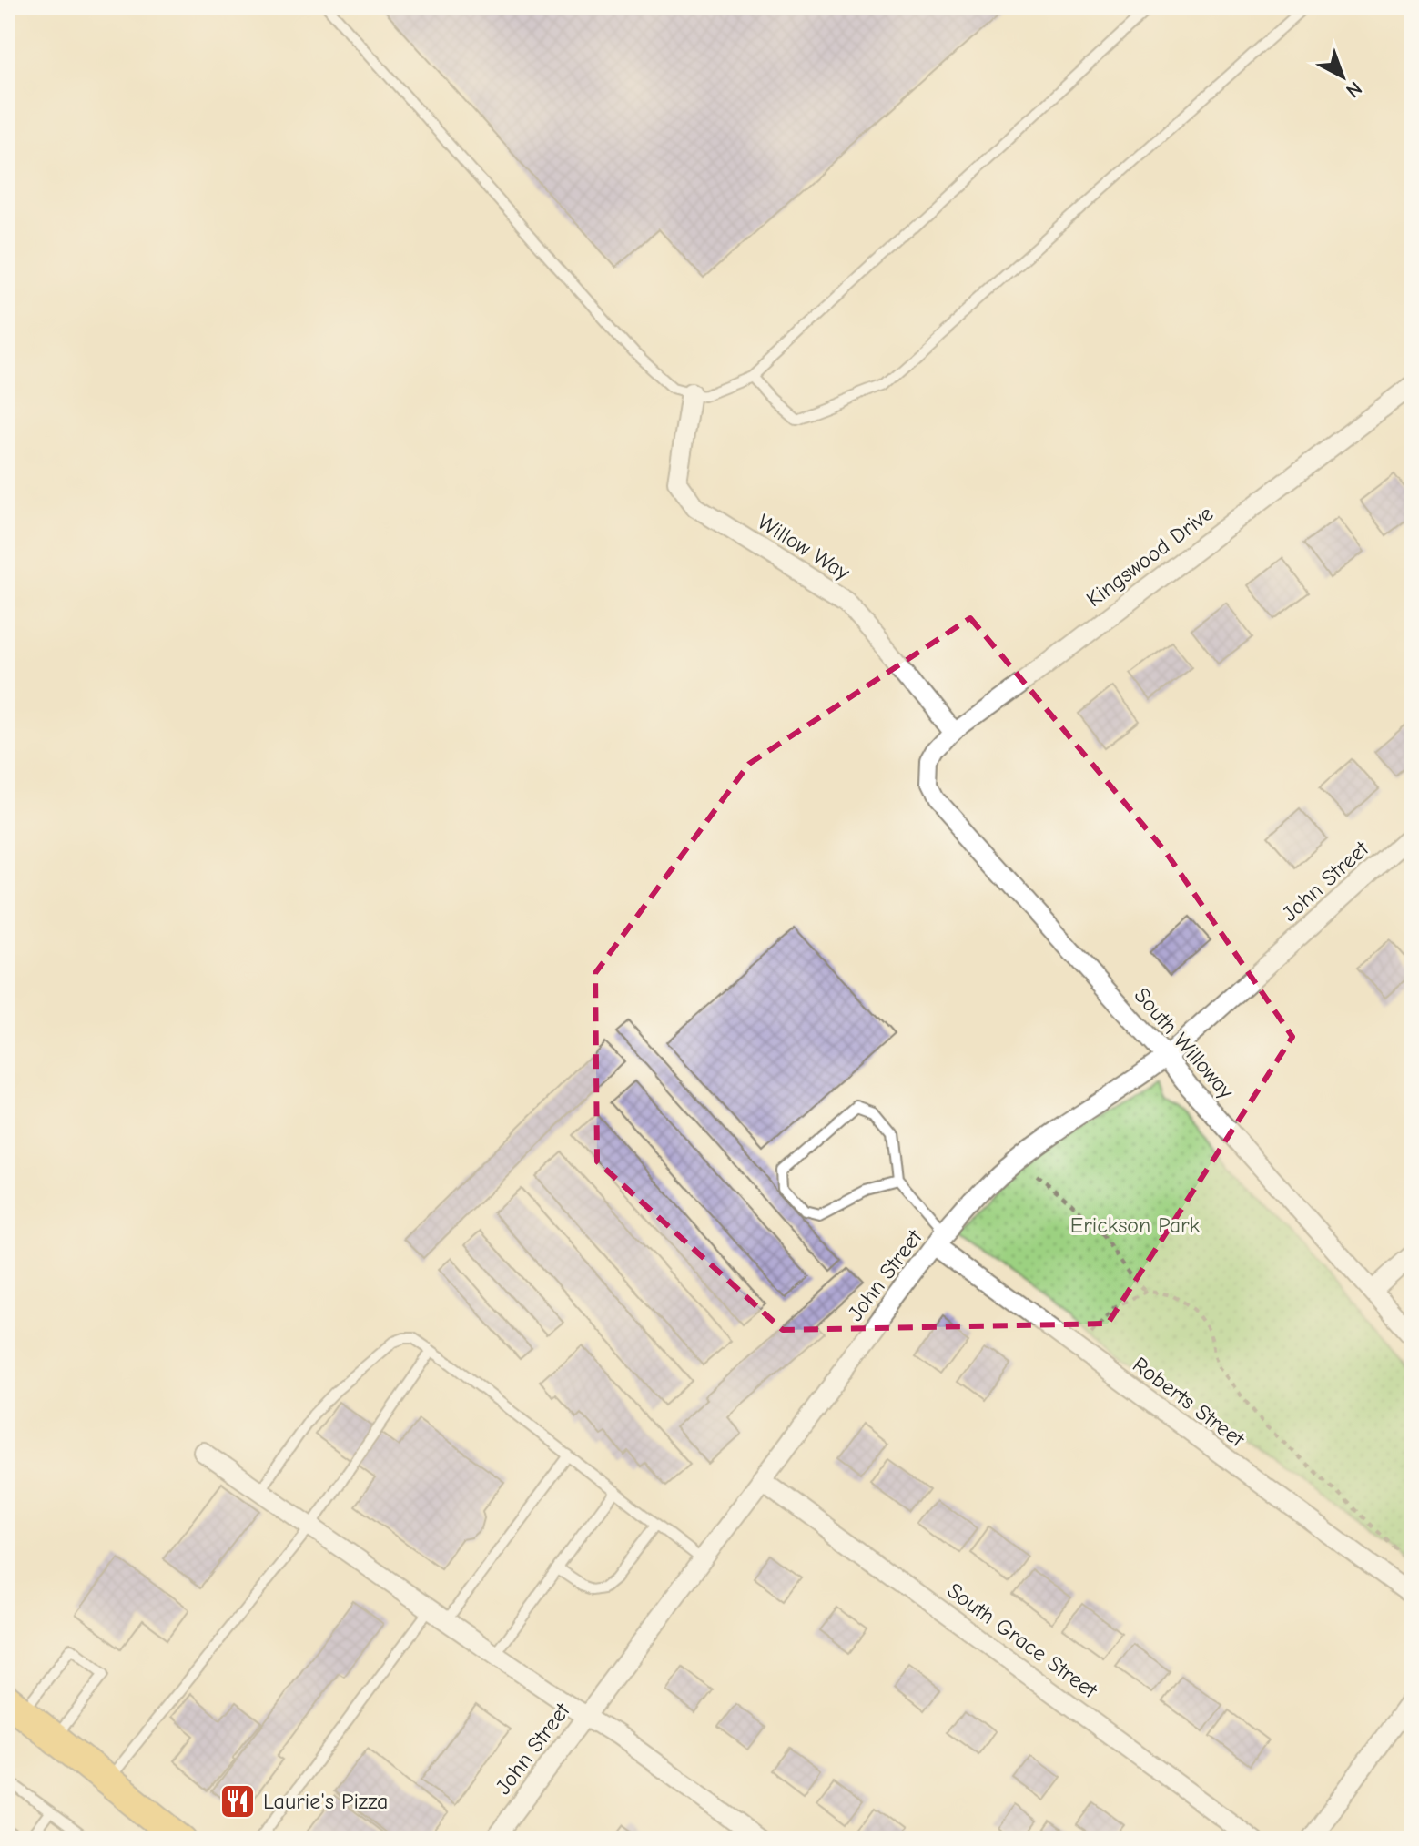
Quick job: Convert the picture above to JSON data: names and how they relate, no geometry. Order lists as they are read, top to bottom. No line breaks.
{"streets":{"street":["Willow Way","Kingswood Drive","John Street","South Willoway","Roberts Street","South Grace Street"]},"crossings":[["Willow Way","Kingswood Drive"],["Kingswood Drive","South Willoway"],["John Street","South Willoway"],["John Street","Roberts Street"],["John Street","South Grace Street"]],"parks":["Erickson Park"],"places":{"restaurant":["Laurie's Pizza"]},"north":"bottom right"}
